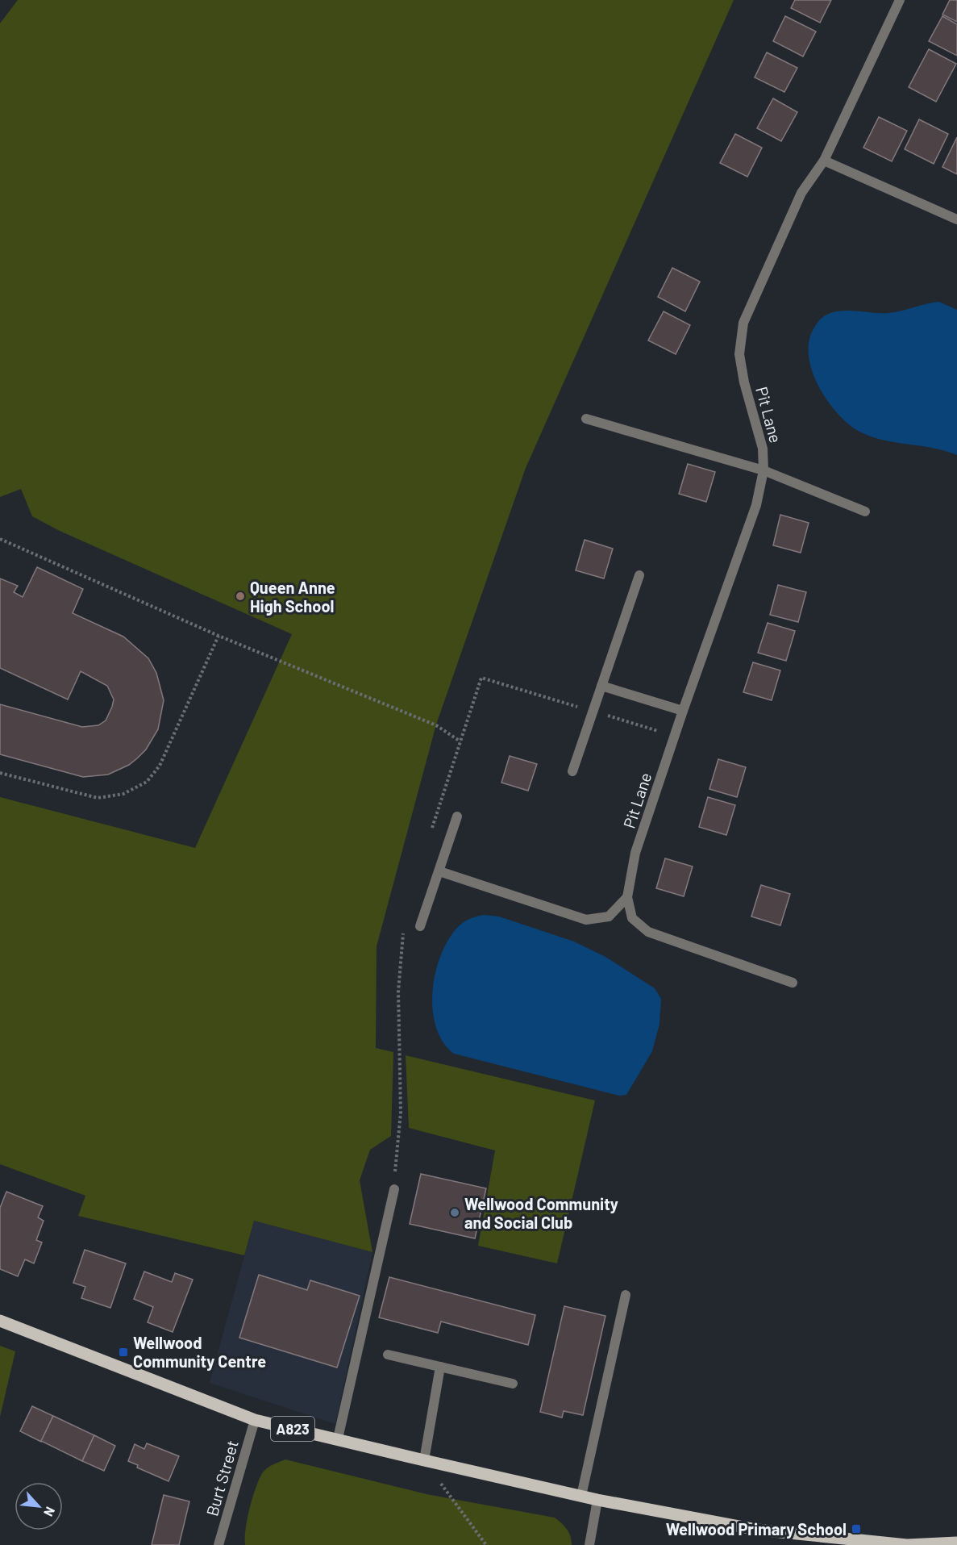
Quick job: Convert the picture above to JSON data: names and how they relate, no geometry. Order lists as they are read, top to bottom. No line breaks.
{"streets":{"main road":["A823"],"street":["Pit Lane","Burt Street"]},"crossings":[["A823","Burt Street"]],"places":{"other":["Queen Anne High School","Wellwood Community and Social Club"],"transit":["Wellwood Community Centre","Wellwood Primary School"]},"north":"bottom right"}
